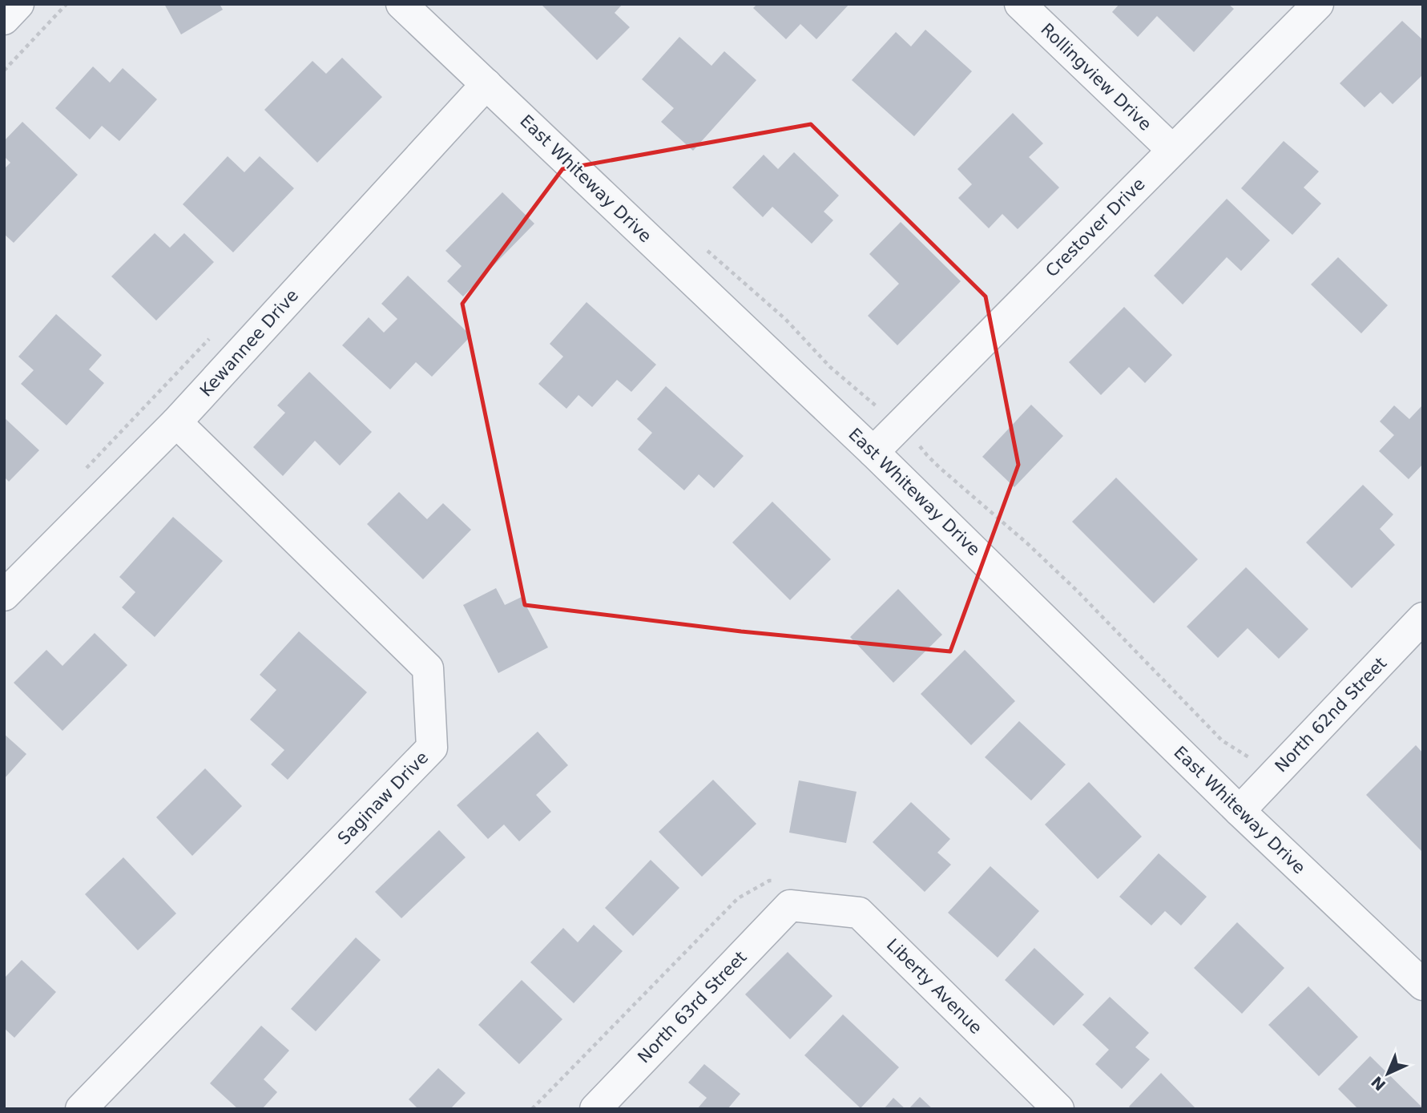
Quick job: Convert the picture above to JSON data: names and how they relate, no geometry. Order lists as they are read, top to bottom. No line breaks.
{"streets":{"street":["Rollingview Drive","East Whiteway Drive","Crestover Drive","Kewannee Drive","North 62nd Street","Saginaw Drive","Liberty Avenue","North 63rd Street"]},"crossings":[["Rollingview Drive","Crestover Drive"],["East Whiteway Drive","Crestover Drive"],["East Whiteway Drive","Kewannee Drive"],["East Whiteway Drive","North 62nd Street"],["Kewannee Drive","Saginaw Drive"],["Liberty Avenue","North 63rd Street"]],"north":"bottom left"}
